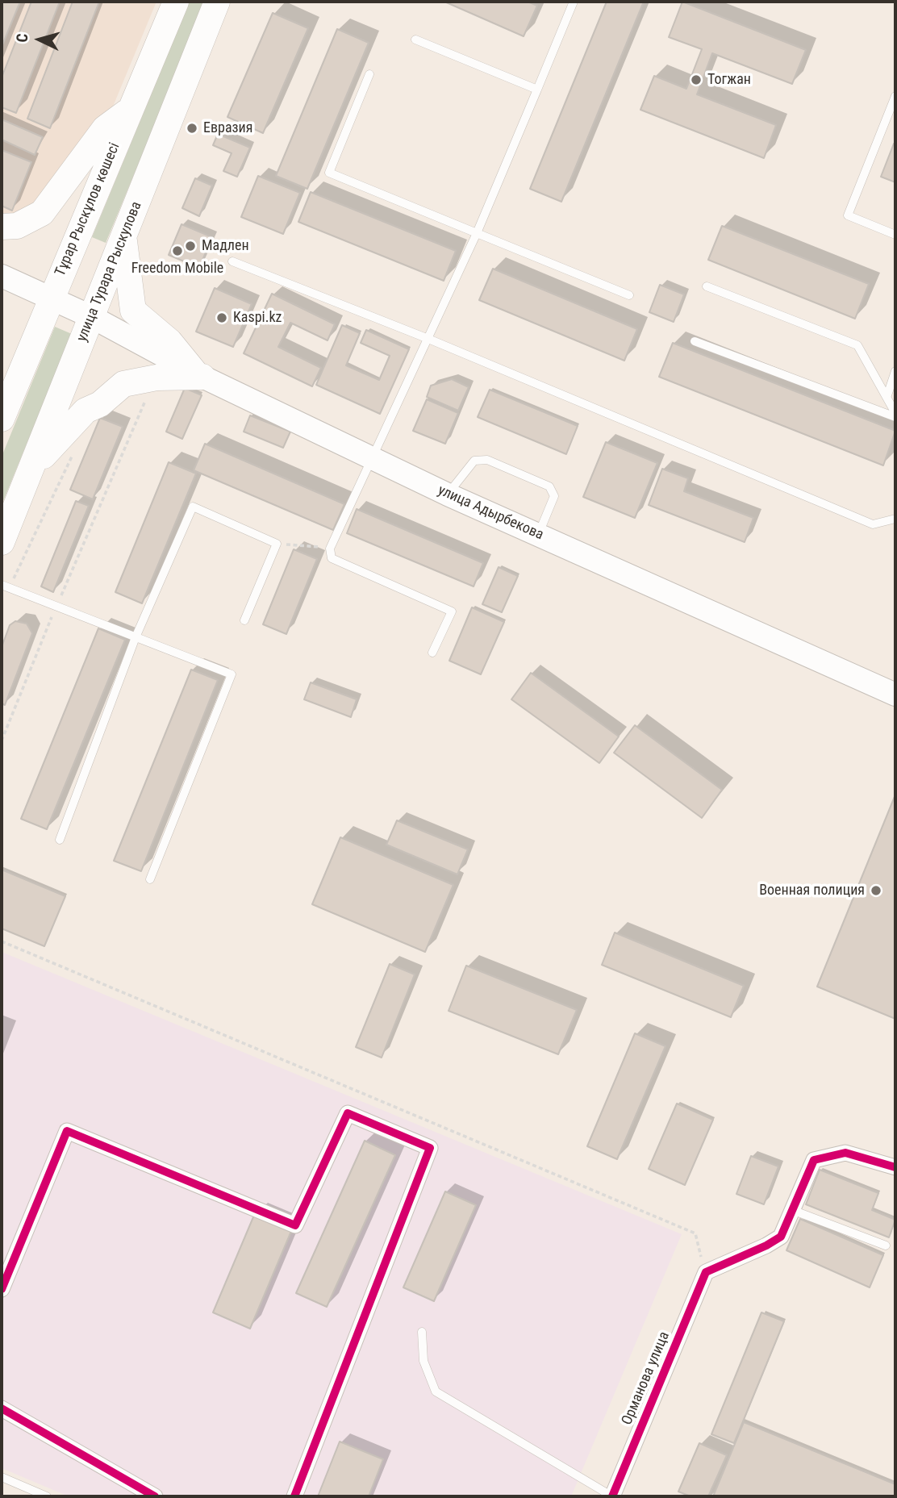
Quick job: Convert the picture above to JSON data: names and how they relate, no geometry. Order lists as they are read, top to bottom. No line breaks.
{"streets":{"main road":["Тұрар Рыскұлов көшесі","улица Турара Рыскулова","улица Адырбекова"],"street":["Орманова улица"]},"crossings":[["Тұрар Рыскұлов көшесі","улица Адырбекова"],["улица Турара Рыскулова","улица Адырбекова"]],"places":["Тогжан","Евразия","Мадлен","Freedom Mobile","Kaspi.kz","Военная полиция"],"north":"left"}
